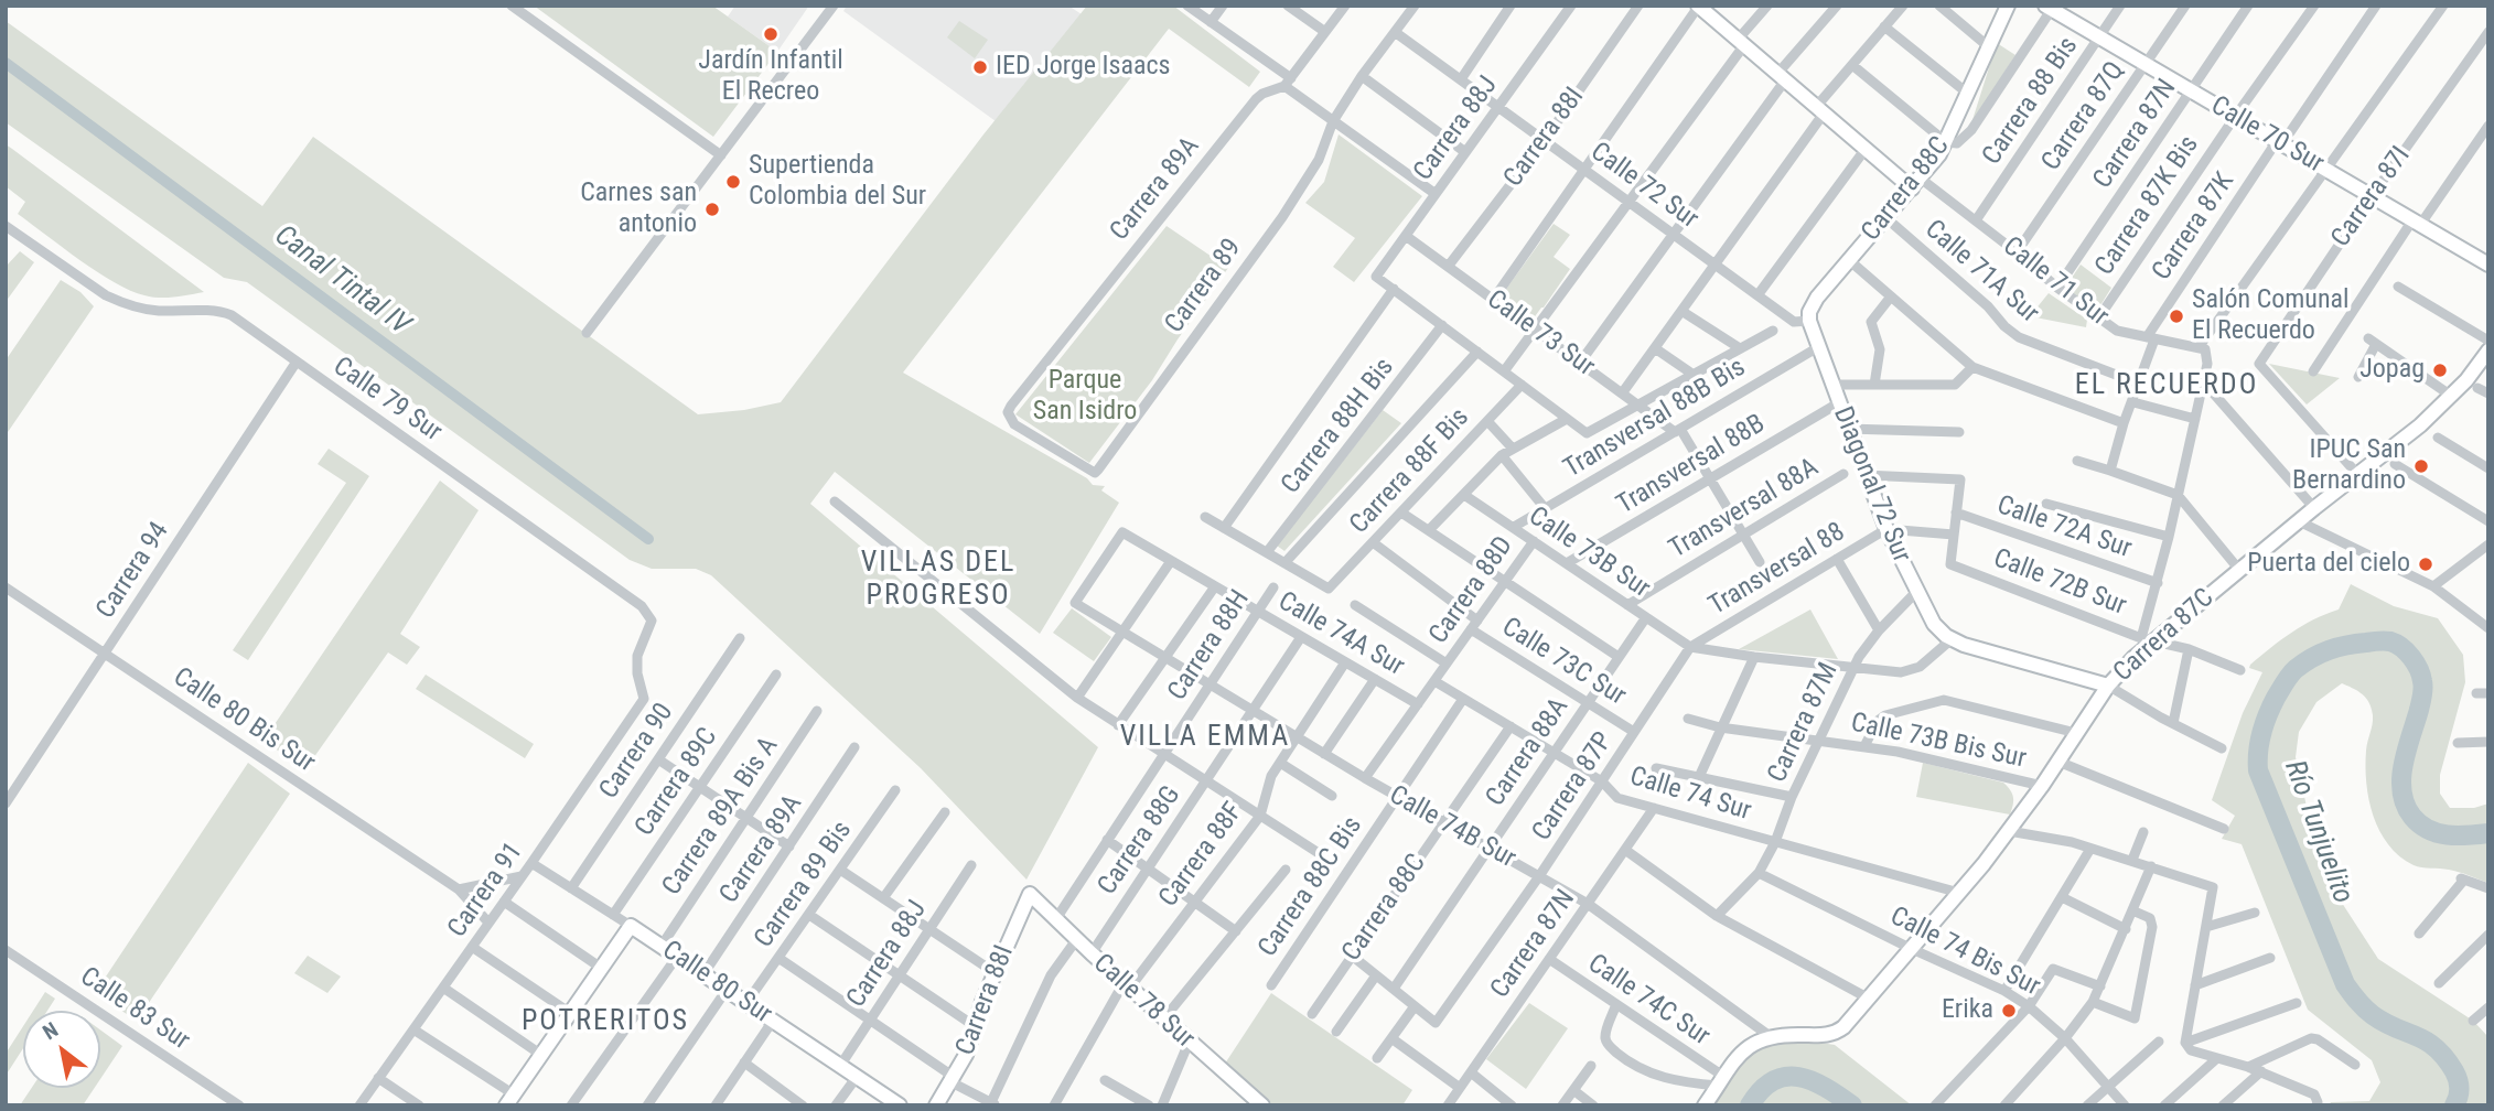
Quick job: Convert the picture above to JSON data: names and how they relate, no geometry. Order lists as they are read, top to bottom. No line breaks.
{"streets":{"street":["Carrera 88 Bis","Carrera 87Q","Carrera 88J","Carrera 87N","Calle 70 Sur","Carrera 88I","Calle 72 Sur","Carrera 89A","Carrera 88C","Carrera 87I","Carrera 87K Bis","Carrera 87K","Calle 71A Sur","Calle 71 Sur","Carrera 89","Calle 73 Sur","Calle 79 Sur","Transversal 88B Bis","Carrera 88H Bis","Transversal 88B","Carrera 88F Bis","Diagonal 72 Sur","Transversal 88A","Calle 72A Sur","Calle 73B Sur","Transversal 88","Carrera 94","Calle 72B Sur","Carrera 88D","Calle 74A Sur","Carrera 87C","Carrera 88H","Calle 73C Sur","Calle 80 Bis Sur","Carrera 87M","Calle 73B Bis Sur","Carrera 90","Carrera 88A","Carrera 89C","Carrera 87P","Calle 74 Sur","Carrera 89A Bis A","Calle 74B Sur","Carrera 88G","Carrera 88F","Carrera 89 Bis","Carrera 88C Bis","Carrera 91","Calle 74 Bis Sur","Calle 80 Sur","Calle 74C Sur","Calle 78 Sur","Calle 83 Sur"]},"crossings":[["Carrera 88 Bis","Calle 70 Sur"],["Carrera 88 Bis","Calle 71 Sur"],["Carrera 87Q","Calle 70 Sur"],["Carrera 87Q","Calle 71 Sur"],["Carrera 88J","Calle 72 Sur"],["Carrera 88J","Calle 73 Sur"],["Carrera 88J","Calle 80 Sur"],["Carrera 87N","Calle 70 Sur"],["Carrera 87N","Calle 71 Sur"],["Carrera 87N","Calle 74 Sur"],["Carrera 87N","Calle 74B Sur"],["Carrera 87N","Calle 74C Sur"],["Calle 70 Sur","Carrera 87I"],["Calle 70 Sur","Carrera 87K Bis"],["Calle 70 Sur","Carrera 87K"],["Carrera 88I","Calle 72 Sur"],["Carrera 88I","Calle 73 Sur"],["Carrera 88I","Calle 78 Sur"],["Calle 72 Sur","Carrera 88C"],["Calle 72 Sur","Carrera 89"],["Calle 72 Sur","Diagonal 72 Sur"],["Carrera 89A","Carrera 89"],["Carrera 89A","Calle 80 Sur"],["Carrera 88C","Calle 71A Sur"],["Carrera 88C","Calle 71 Sur"],["Carrera 88C","Diagonal 72 Sur"],["Carrera 88C","Calle 74 Sur"],["Carrera 88C","Calle 74B Sur"],["Carrera 87I","Carrera 87C"],["Carrera 87K Bis","Calle 71 Sur"],["Carrera 87K","Calle 71A Sur"],["Carrera 87K","Calle 71 Sur"],["Calle 73 Sur","Transversal 88B Bis"],["Calle 73 Sur","Transversal 88B"],["Calle 73 Sur","Transversal 88A"],["Calle 79 Sur","Carrera 94"],["Calle 79 Sur","Carrera 91"],["Transversal 88B Bis","Diagonal 72 Sur"],["Transversal 88B Bis","Calle 73B Sur"],["Transversal 88B","Diagonal 72 Sur"],["Transversal 88B","Calle 73B Sur"],["Carrera 88F Bis","Calle 73C Sur"],["Diagonal 72 Sur","Transversal 88"],["Diagonal 72 Sur","Carrera 87M"],["Transversal 88A","Calle 73B Sur"],["Calle 73B Sur","Transversal 88"],["Calle 73B Sur","Carrera 88D"],["Calle 73B Sur","Carrera 88A"],["Calle 73B Sur","Carrera 87P"],["Transversal 88","Carrera 87P"],["Carrera 94","Calle 80 Bis Sur"],["Calle 72B Sur","Carrera 87C"],["Carrera 88D","Calle 74A Sur"],["Carrera 88D","Calle 73C Sur"],["Carrera 88D","Calle 74 Sur"],["Carrera 88D","Calle 74B Sur"],["Calle 74A Sur","Carrera 88H"],["Calle 74A Sur","Calle 74B Sur"],["Calle 74A Sur","Carrera 88G"],["Calle 74A Sur","Carrera 88F"],["Carrera 87C","Calle 73B Bis Sur"],["Carrera 87C","Calle 74 Sur"],["Carrera 87C","Calle 74B Sur"],["Carrera 87C","Calle 74 Bis Sur"],["Carrera 88H","Calle 74B Sur"],["Carrera 88H","Calle 78 Sur"],["Calle 73C Sur","Carrera 88A"],["Calle 73C Sur","Carrera 87P"],["Calle 80 Bis Sur","Carrera 91"],["Carrera 87M","Calle 73B Bis Sur"],["Carrera 87M","Calle 74 Sur"],["Carrera 87M","Calle 74 Bis Sur"],["Carrera 90","Calle 80 Sur"],["Carrera 88A","Calle 74 Sur"],["Carrera 88A","Calle 74B Sur"],["Carrera 89C","Calle 80 Sur"],["Carrera 87P","Calle 74 Sur"],["Carrera 87P","Calle 74B Sur"],["Calle 74 Sur","Carrera 88C Bis"],["Carrera 89A Bis A","Calle 80 Sur"],["Calle 74B Sur","Carrera 88G"],["Calle 74B Sur","Carrera 88F"],["Calle 74B Sur","Carrera 88C Bis"],["Carrera 88G","Calle 78 Sur"],["Carrera 88F","Calle 78 Sur"],["Carrera 89 Bis","Calle 80 Sur"],["Carrera 91","Calle 80 Sur"]],"districts":["EL RECUERDO","VILLAS DEL PROGRESO","VILLA EMMA","POTRERITOS"],"water":["Canal Tintal IV","Río Tunjuelito"],"parks":["Parque San Isidro"],"places":["Jardín Infantil El Recreo","IED Jorge Isaacs","Supertienda Colombia del Sur","Carnes san antonio","Salón Comunal El Recuerdo","Jopag","IPUC San Bernardino","Puerta del cielo","Erika"],"north":"top left"}
